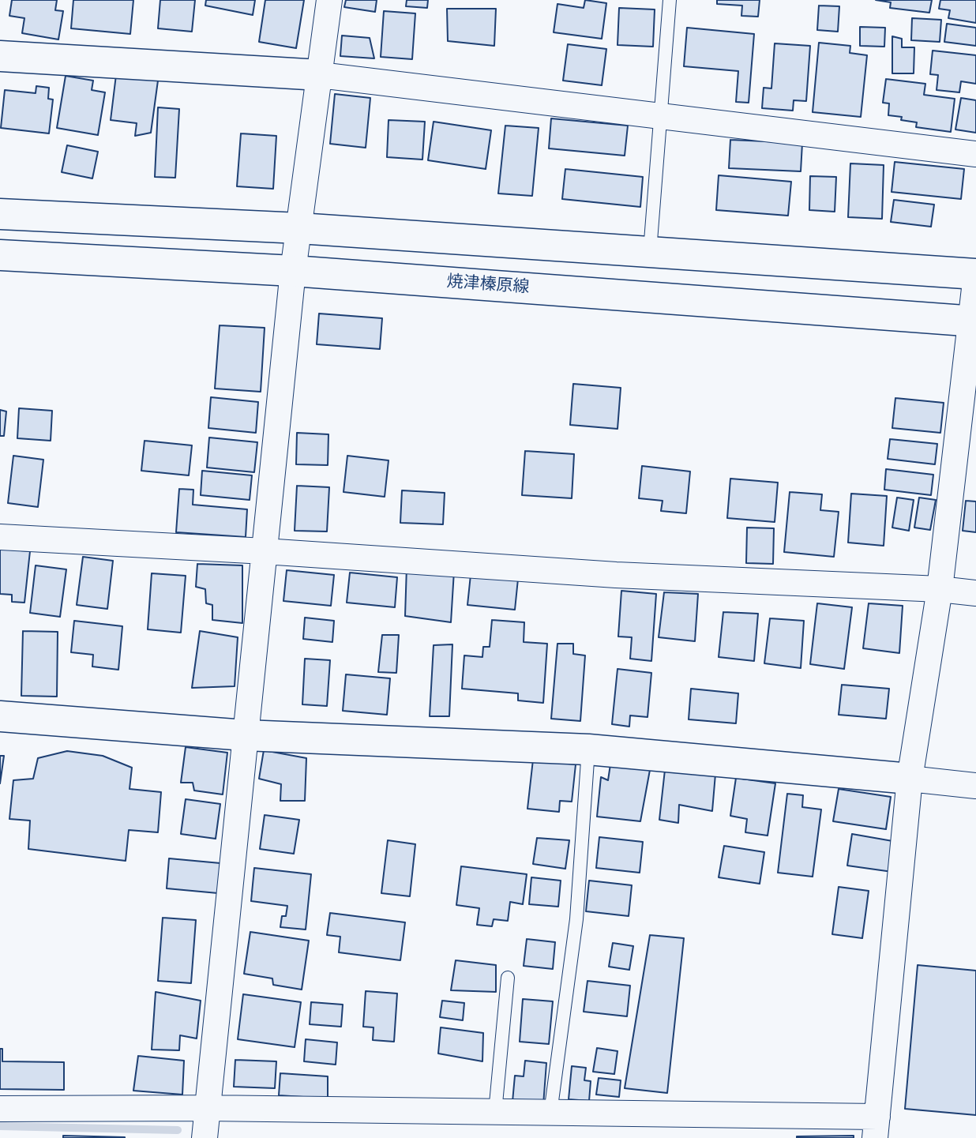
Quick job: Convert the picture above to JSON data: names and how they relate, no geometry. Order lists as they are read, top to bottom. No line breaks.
{"streets":{"main road":["焼津榛原線"]}}
